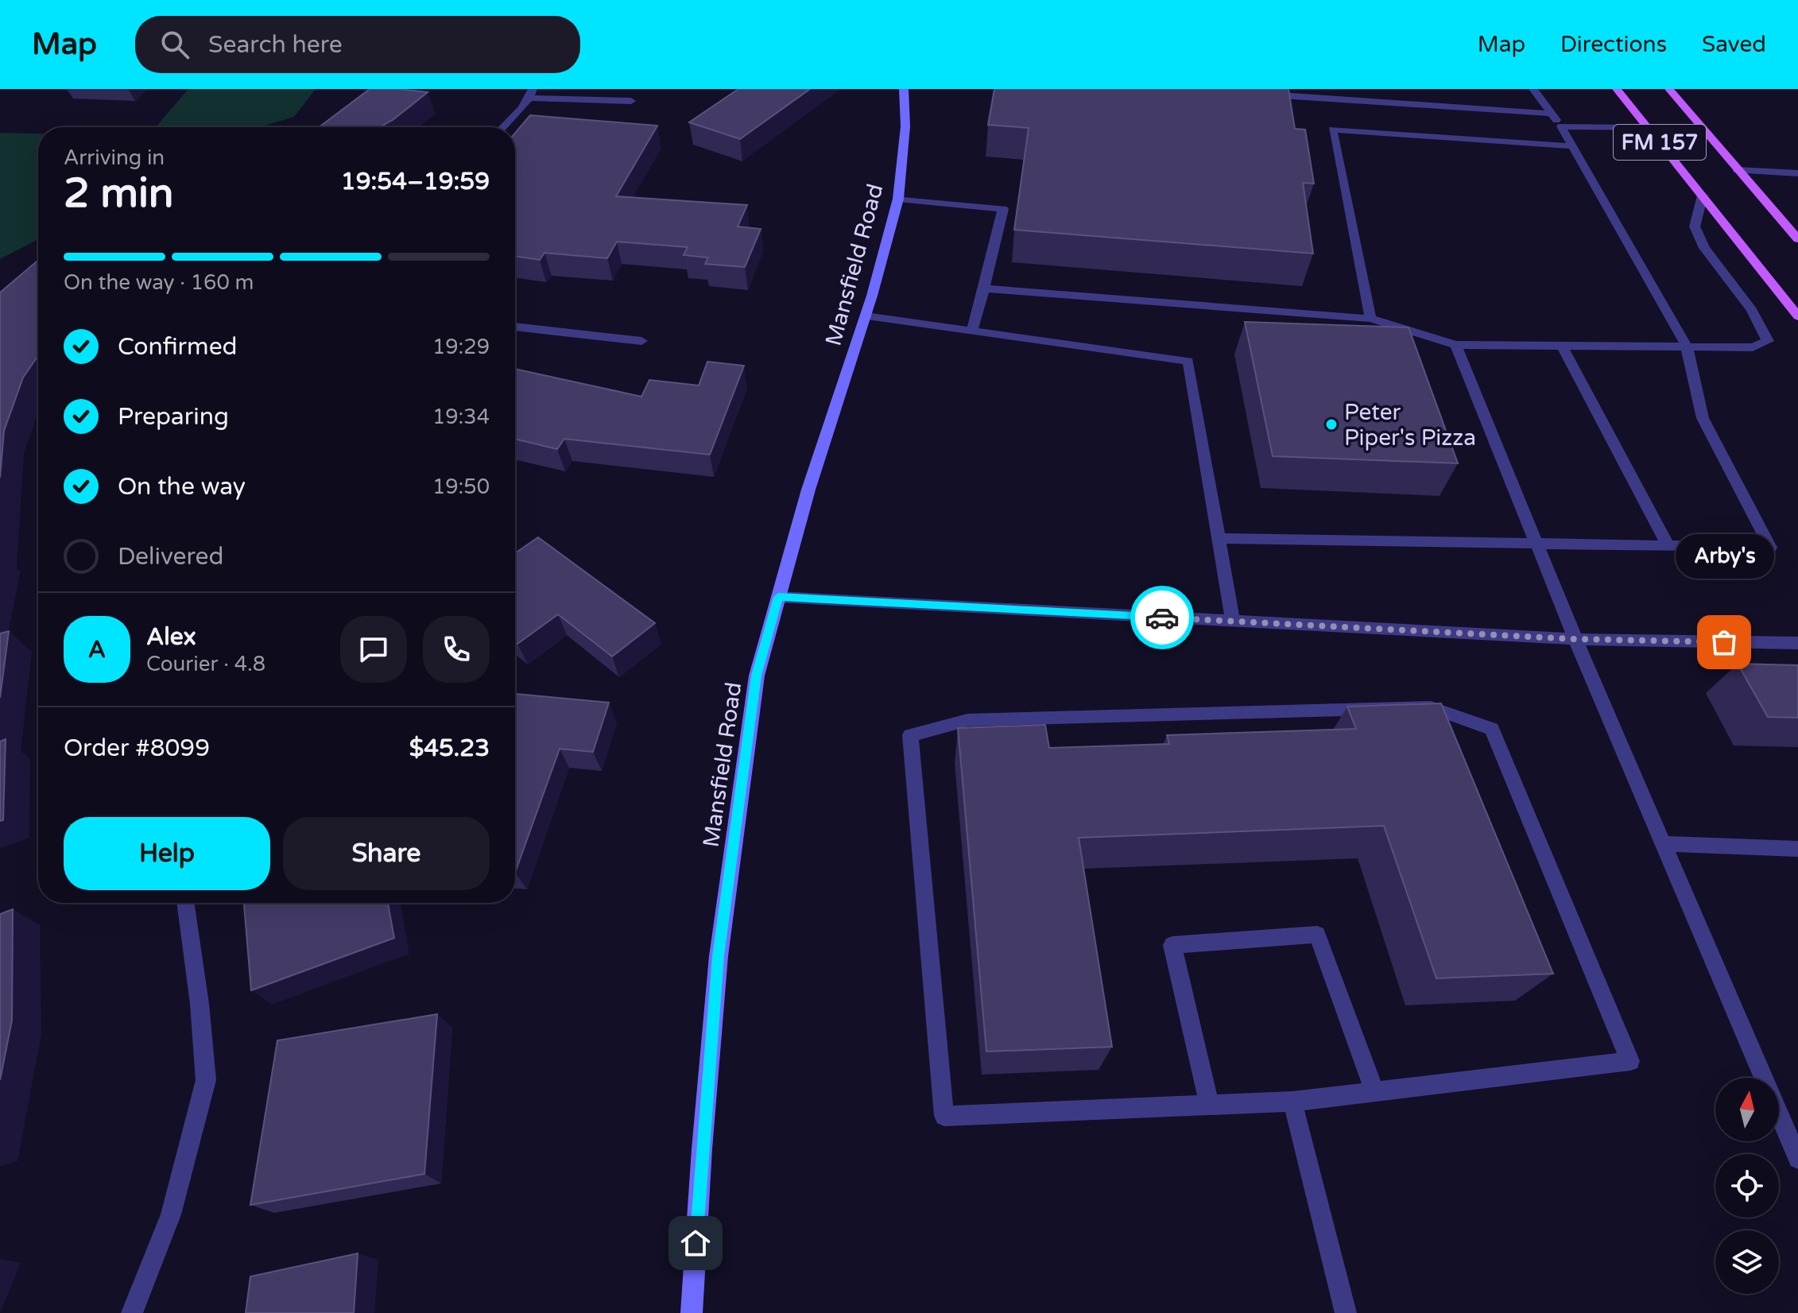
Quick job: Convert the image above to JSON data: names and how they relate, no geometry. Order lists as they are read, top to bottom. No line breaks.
{"streets":{"main road":["FM 157"],"street":["Mansfield Road"]},"places":["Peter Piper's Pizza","Arby's"],"north":"top","page":{"header":"Map","search":"Search here","nav":["Map","Directions","Saved"],"heading":["2 min","Arriving in","19:54–19:59"],"panel":["Alex","Courier · 4.8","Order #8099","$45.23"],"bar":"On the way · 160 m","list":[["Confirmed","19:29"],["Preparing","19:34"],["On the way","19:50"],"Delivered"],"bubble":"Arby's","round":"A","buttons":["Help","Share"]}}
